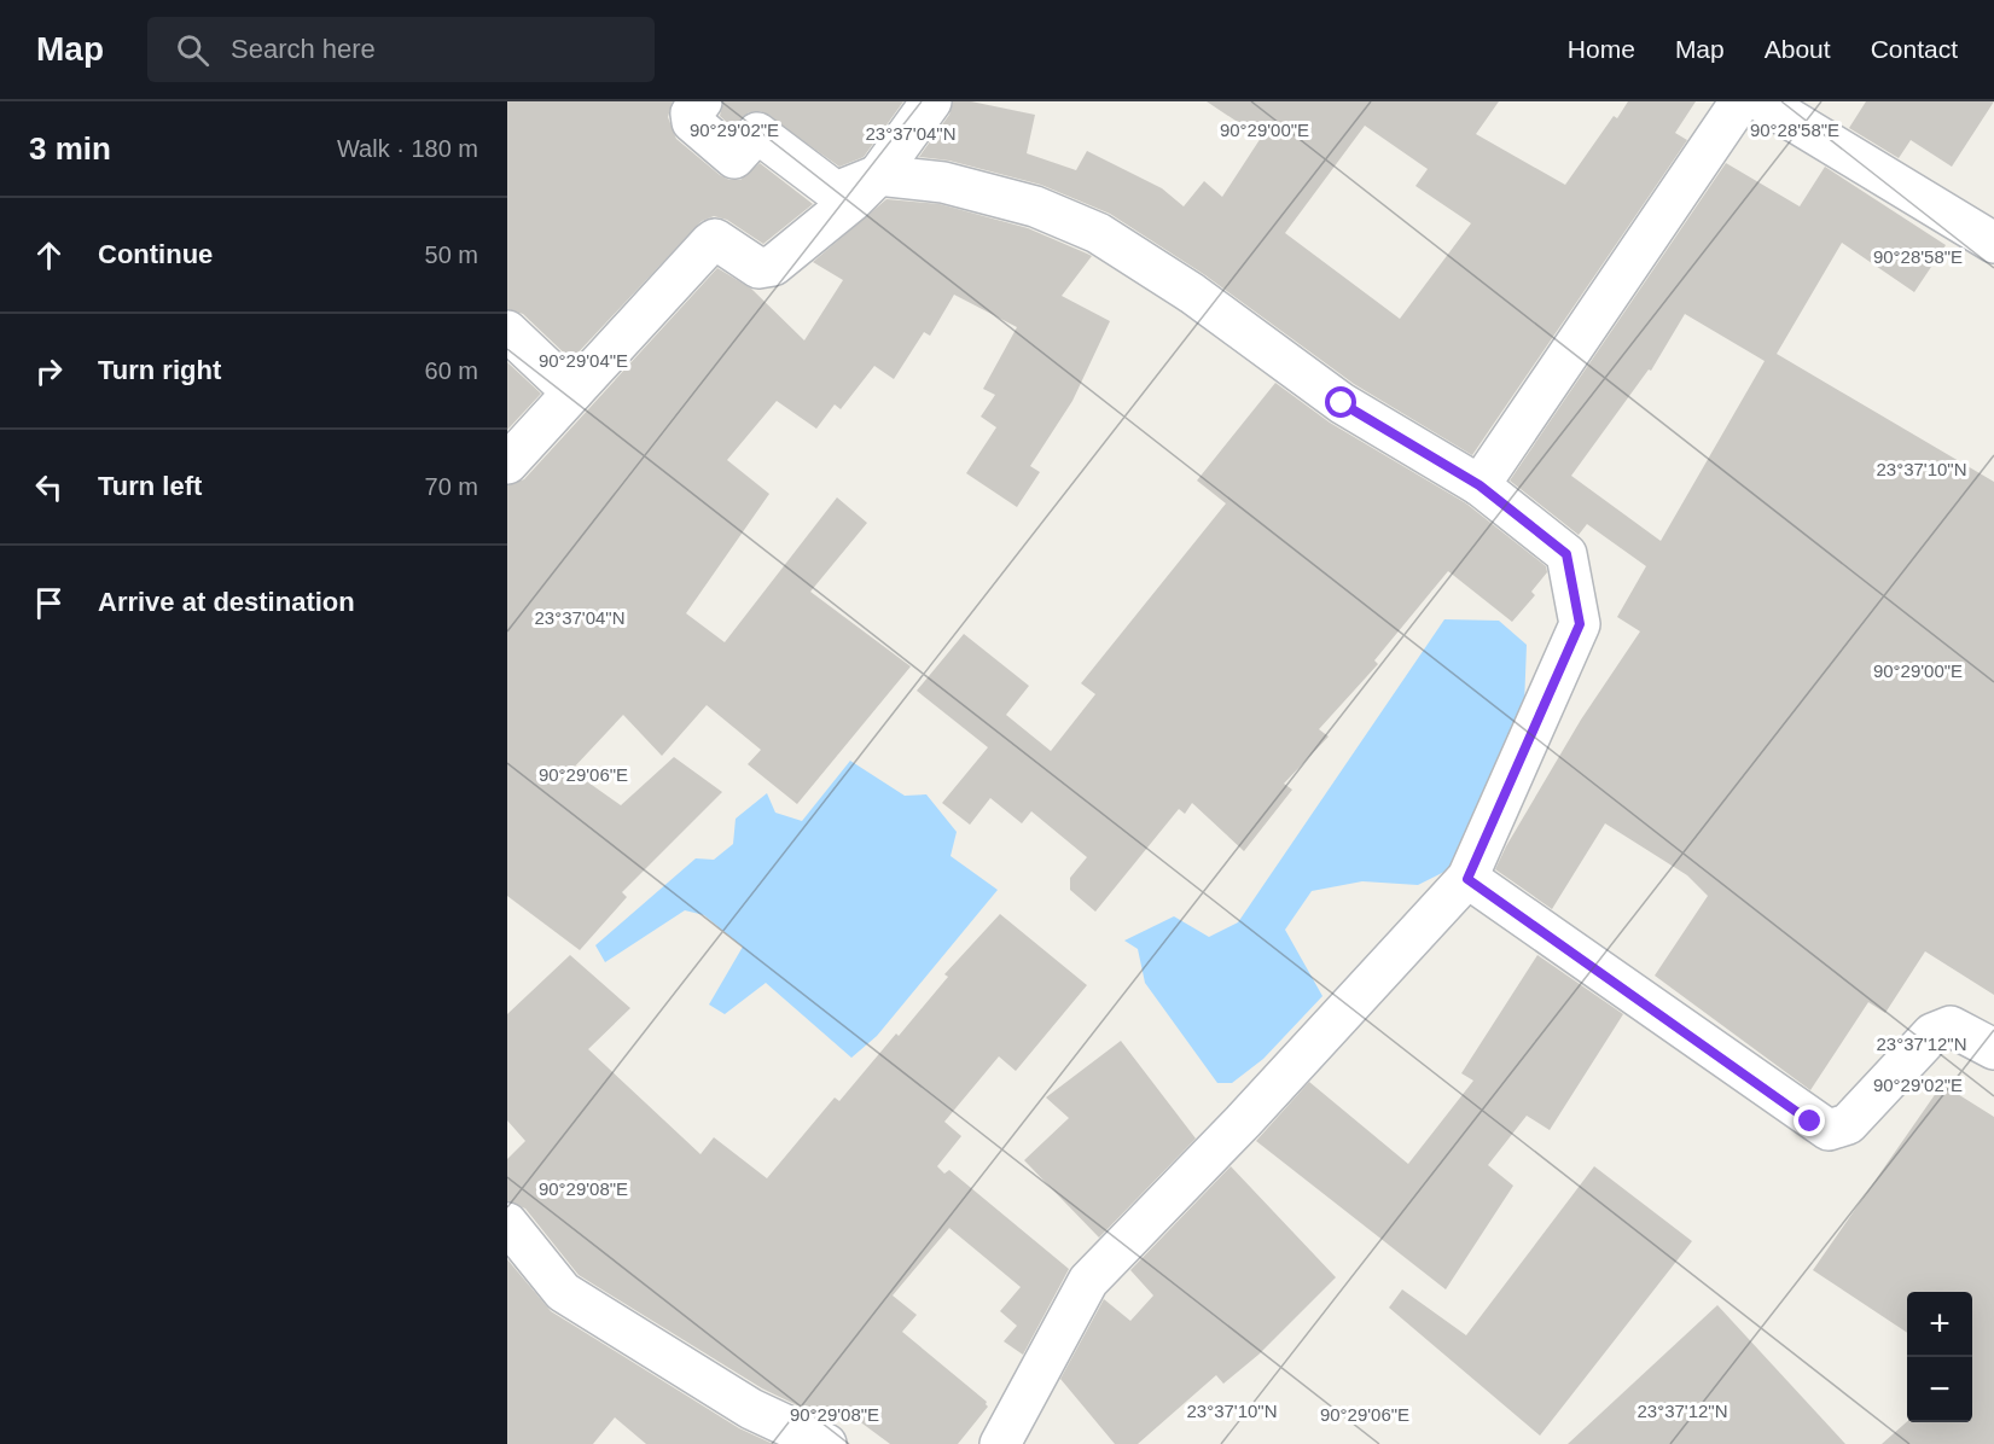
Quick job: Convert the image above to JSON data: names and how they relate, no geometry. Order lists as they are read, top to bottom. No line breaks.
{"page":{"header":"Map","search":"Search here","nav":["Home","Map","About","Contact"],"heading":["3 min","Walk · 180 m"],"list":[["Continue","50 m"],["Turn right","60 m"],["Turn left","70 m"],"Arrive at destination"],"map_buttons":["+","−"]},"coordinates":["90°29'02\"E","90°29'00\"E","90°28'58\"E","23°37'04\"N","90°29'04\"E","23°37'10\"N","90°29'06\"E","23°37'12\"N","90°29'08\"E"]}
